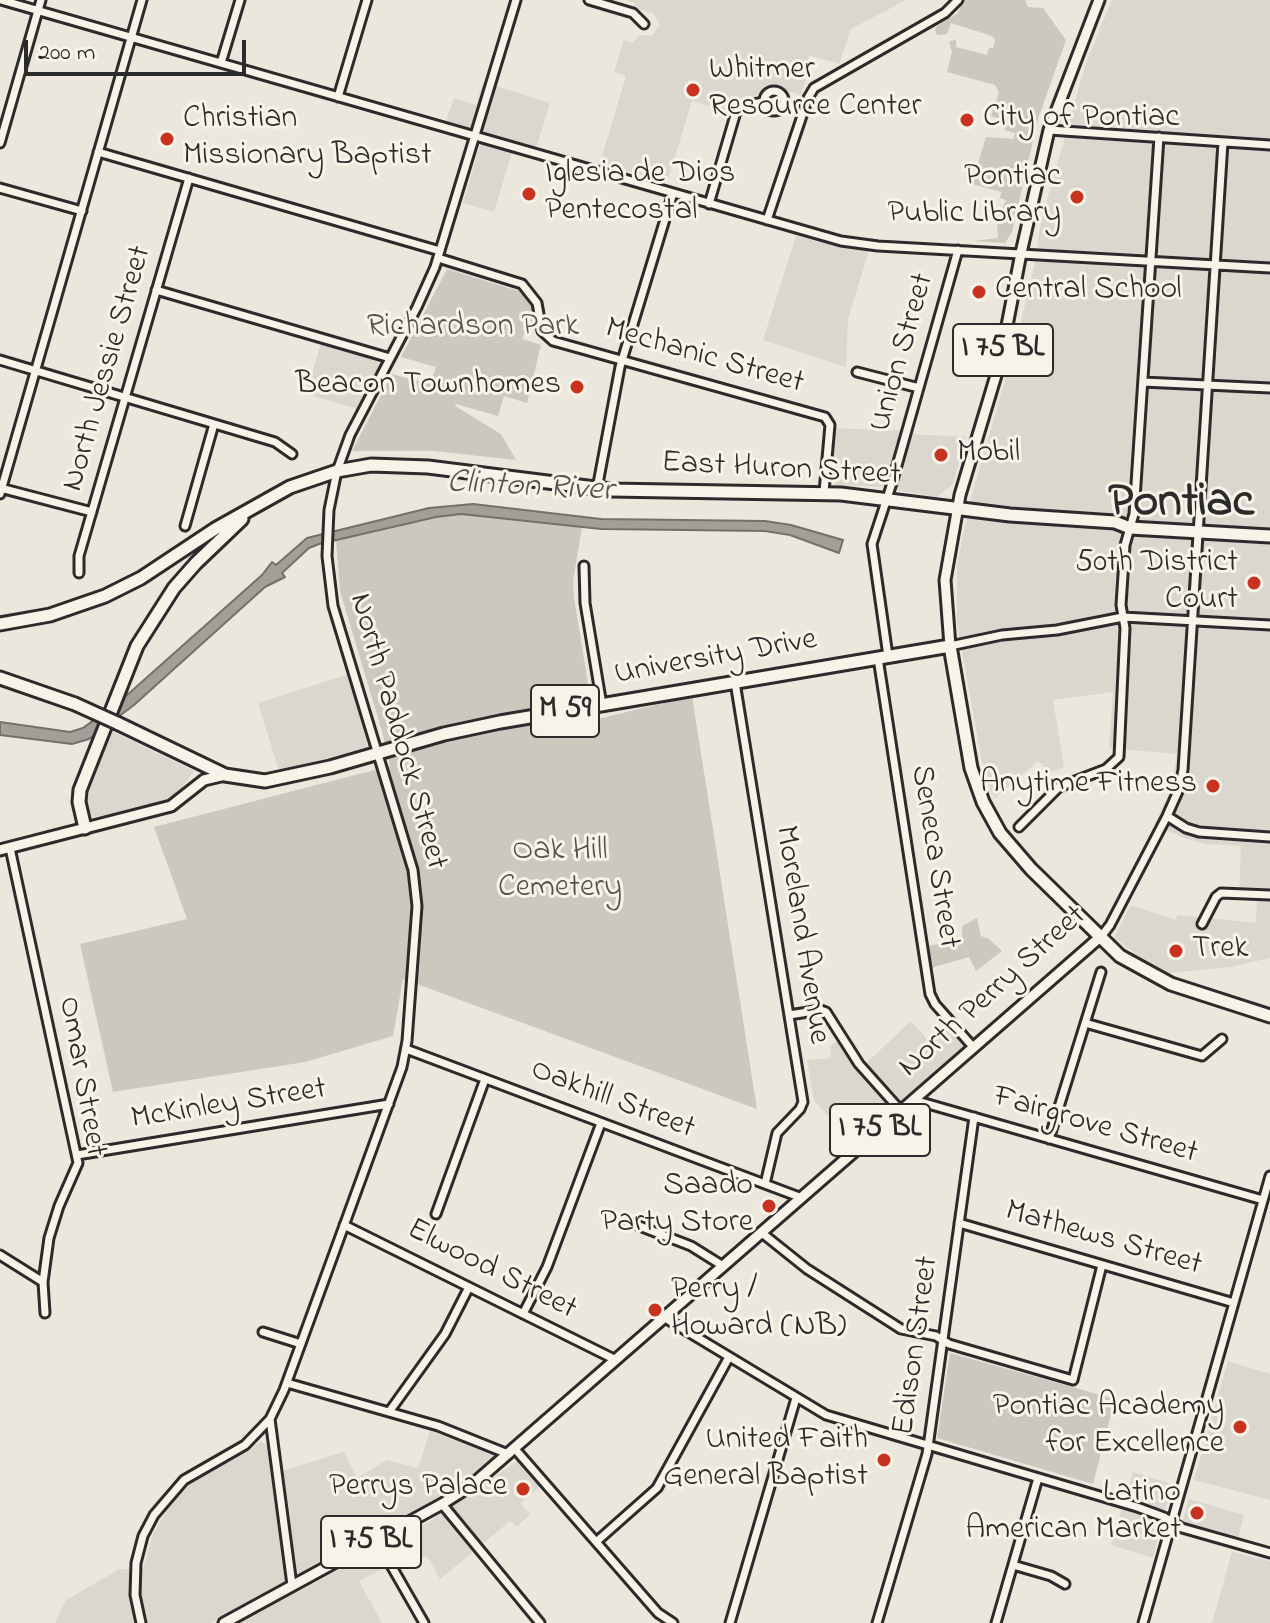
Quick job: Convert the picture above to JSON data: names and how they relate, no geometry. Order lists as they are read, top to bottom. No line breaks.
{"streets":{"highway":["I 75 BL","East Huron Street","University Drive","M 59"],"main road":["North Perry Street"],"street":["Union Street","Mechanic Street","North Jessie Street","North Paddock Street","Seneca Street","Moreland Avenue","Omar Street","Oakhill Street","McKinley Street","Fairgrove Street","Mathews Street","Elwood Street","Edison Street"]},"crossings":[["I 75 BL","East Huron Street"],["I 75 BL","University Drive"],["I 75 BL","North Perry Street"],["Union Street","East Huron Street"],["Union Street","University Drive"],["Union Street","Seneca Street"],["Mechanic Street","North Jessie Street"],["Mechanic Street","East Huron Street"],["Mechanic Street","North Paddock Street"],["East Huron Street","North Paddock Street"],["East Huron Street","North Perry Street"],["University Drive","M 59"],["University Drive","North Paddock Street"],["University Drive","Seneca Street"],["University Drive","Moreland Avenue"],["University Drive","North Perry Street"],["North Paddock Street","Oakhill Street"],["North Paddock Street","McKinley Street"],["North Paddock Street","Elwood Street"],["Seneca Street","North Perry Street"],["Moreland Avenue","Oakhill Street"],["North Perry Street","Oakhill Street"],["North Perry Street","Fairgrove Street"],["North Perry Street","Elwood Street"],["Omar Street","McKinley Street"],["Fairgrove Street","Edison Street"],["Mathews Street","Edison Street"]],"districts":["Pontiac"],"water":["Clinton River"],"parks":["Richardson Park","Oak Hill Cemetery"],"places":["Whitmer Resource Center","City of Pontiac","Christian Missionary Baptist","Iglesia de Dios Pentecostal","Pontiac Public Library","Central School","Beacon Townhomes","Mobil","50th District Court","Anytime Fitness","Trek","Saado Party Store","Perry / Howard (NB)","Pontiac Academy for Excellence","United Faith General Baptist","Perrys Palace","Latino American Market"],"scale_bar":"200 m"}
